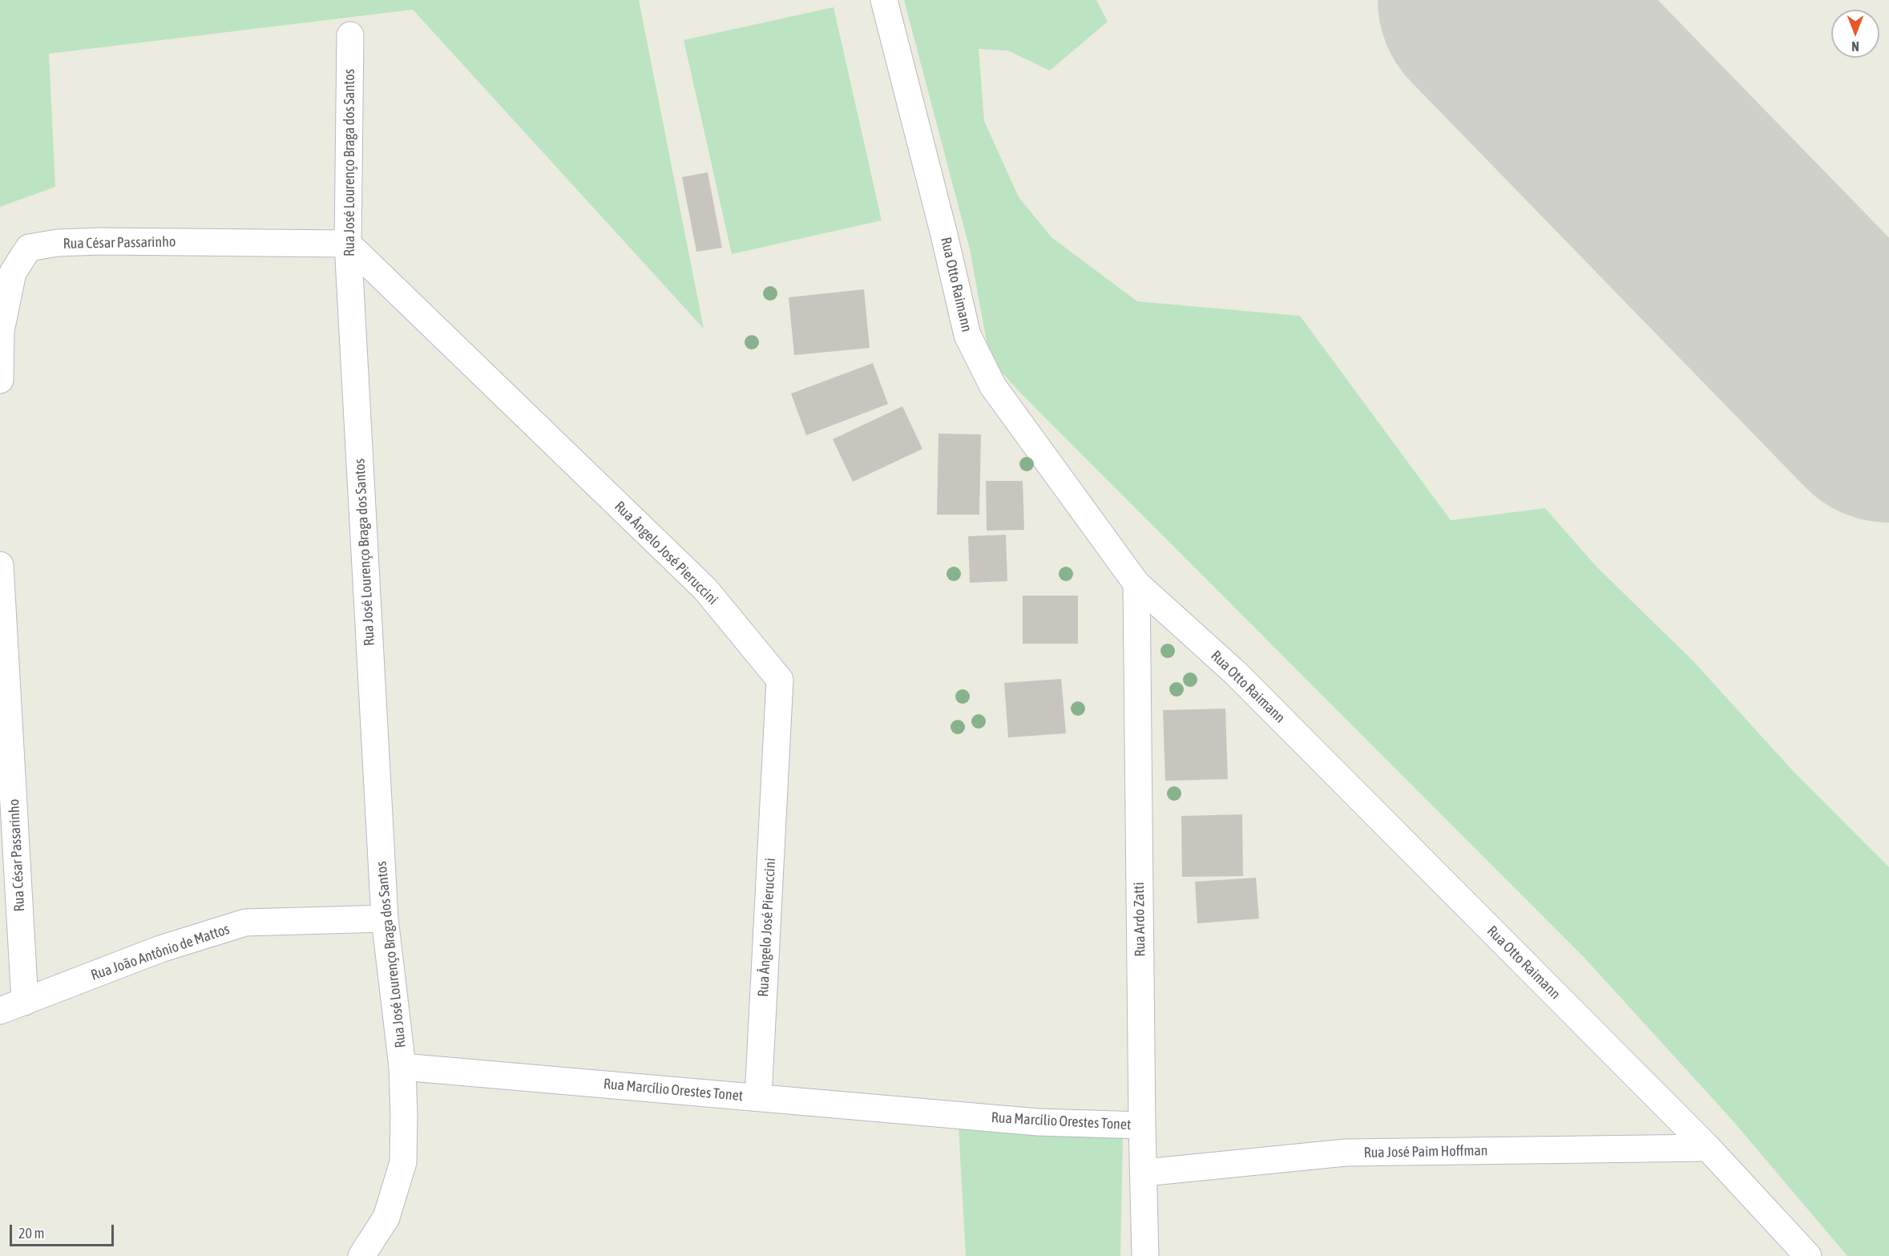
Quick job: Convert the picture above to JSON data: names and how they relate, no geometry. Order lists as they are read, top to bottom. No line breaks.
{"streets":{"street":["Rua José Lourenço Braga dos Santos","Rua César Passarinho","Rua Otto Raimann","Rua Ângelo José Pieruccini","Rua Ardo Zatti","Rua João Antônio de Mattos","Rua Marcílio Orestes Tonet","Rua José Paim Hoffman"]},"crossings":[["Rua José Lourenço Braga dos Santos","Rua César Passarinho"],["Rua José Lourenço Braga dos Santos","Rua Ângelo José Pieruccini"],["Rua José Lourenço Braga dos Santos","Rua João Antônio de Mattos"],["Rua José Lourenço Braga dos Santos","Rua Marcílio Orestes Tonet"],["Rua César Passarinho","Rua Ângelo José Pieruccini"],["Rua César Passarinho","Rua João Antônio de Mattos"],["Rua Otto Raimann","Rua Ardo Zatti"],["Rua Otto Raimann","Rua José Paim Hoffman"],["Rua Ângelo José Pieruccini","Rua Marcílio Orestes Tonet"],["Rua Ardo Zatti","Rua Marcílio Orestes Tonet"],["Rua Ardo Zatti","Rua José Paim Hoffman"]],"scale_bar":"20 m","north":"bottom"}
